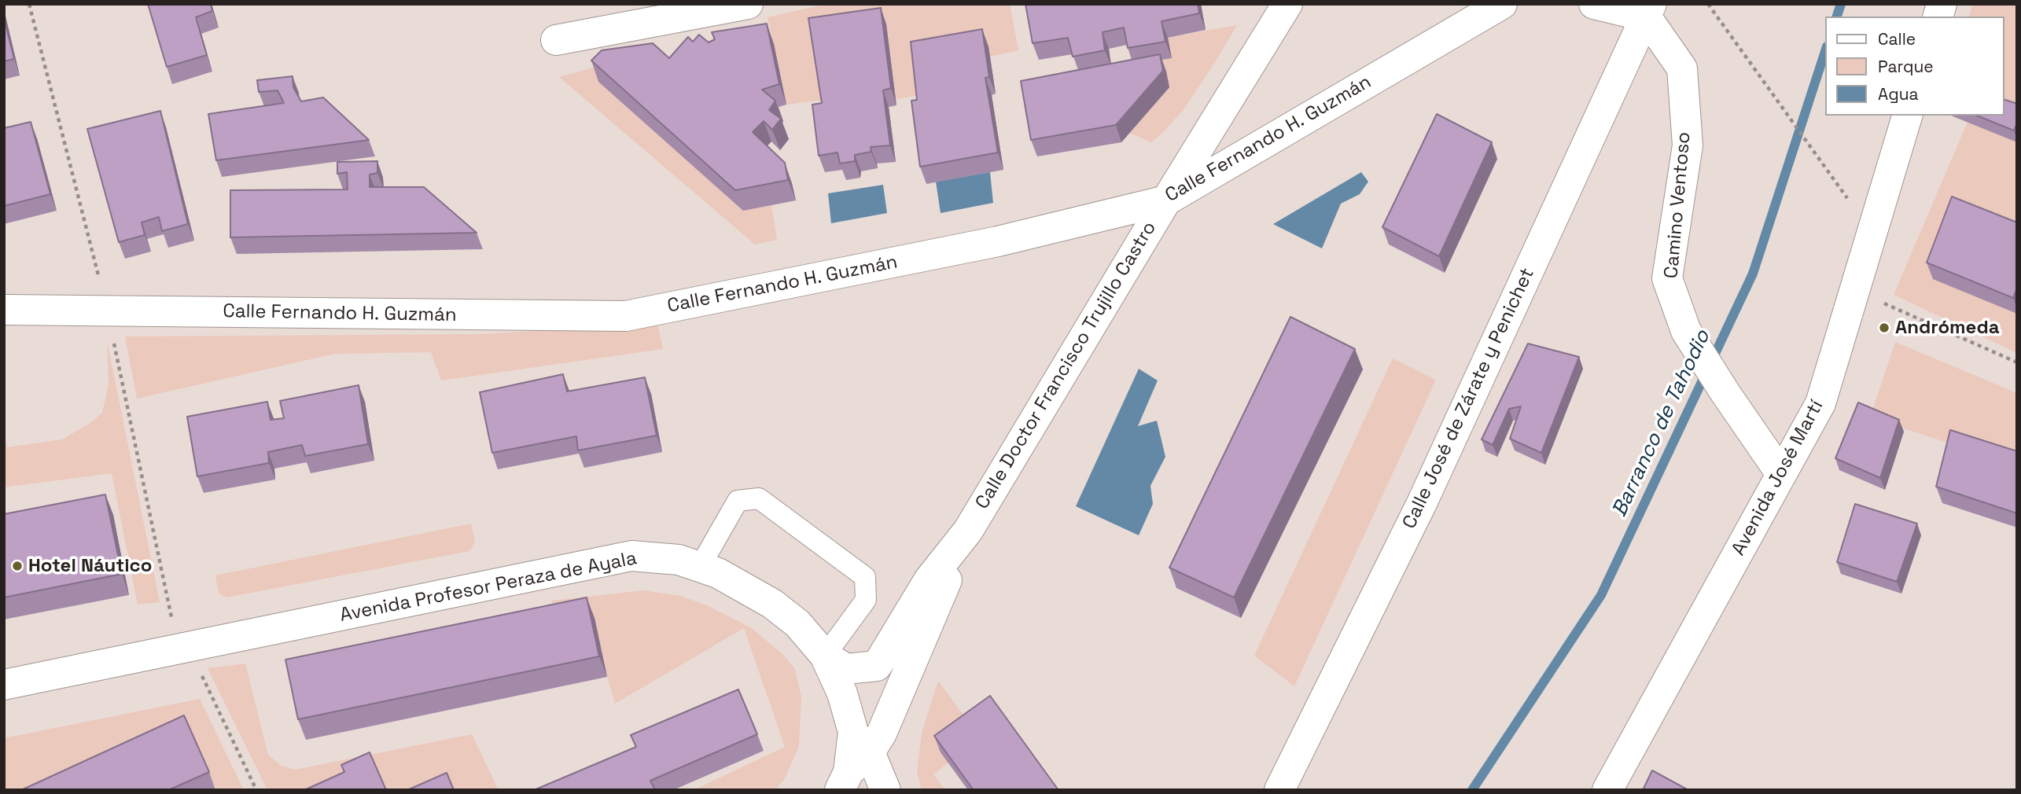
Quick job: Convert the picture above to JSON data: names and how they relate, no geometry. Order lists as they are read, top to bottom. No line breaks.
{"streets":{"street":["Calle Fernando H. Guzmán","Camino Ventoso","Calle Doctor Francisco Trujillo Castro","Calle José de Zárate y Penichet","Avenida José Martí","Avenida Profesor Peraza de Ayala"]},"crossings":[["Calle Fernando H. Guzmán","Calle Doctor Francisco Trujillo Castro"],["Camino Ventoso","Calle José de Zárate y Penichet"],["Camino Ventoso","Avenida José Martí"],["Calle Doctor Francisco Trujillo Castro","Avenida Profesor Peraza de Ayala"]],"water":["Barranco de Tahodio"],"places":["Andrómeda","Hotel Náutico"],"legend":["Calle","Parque","Agua"]}
